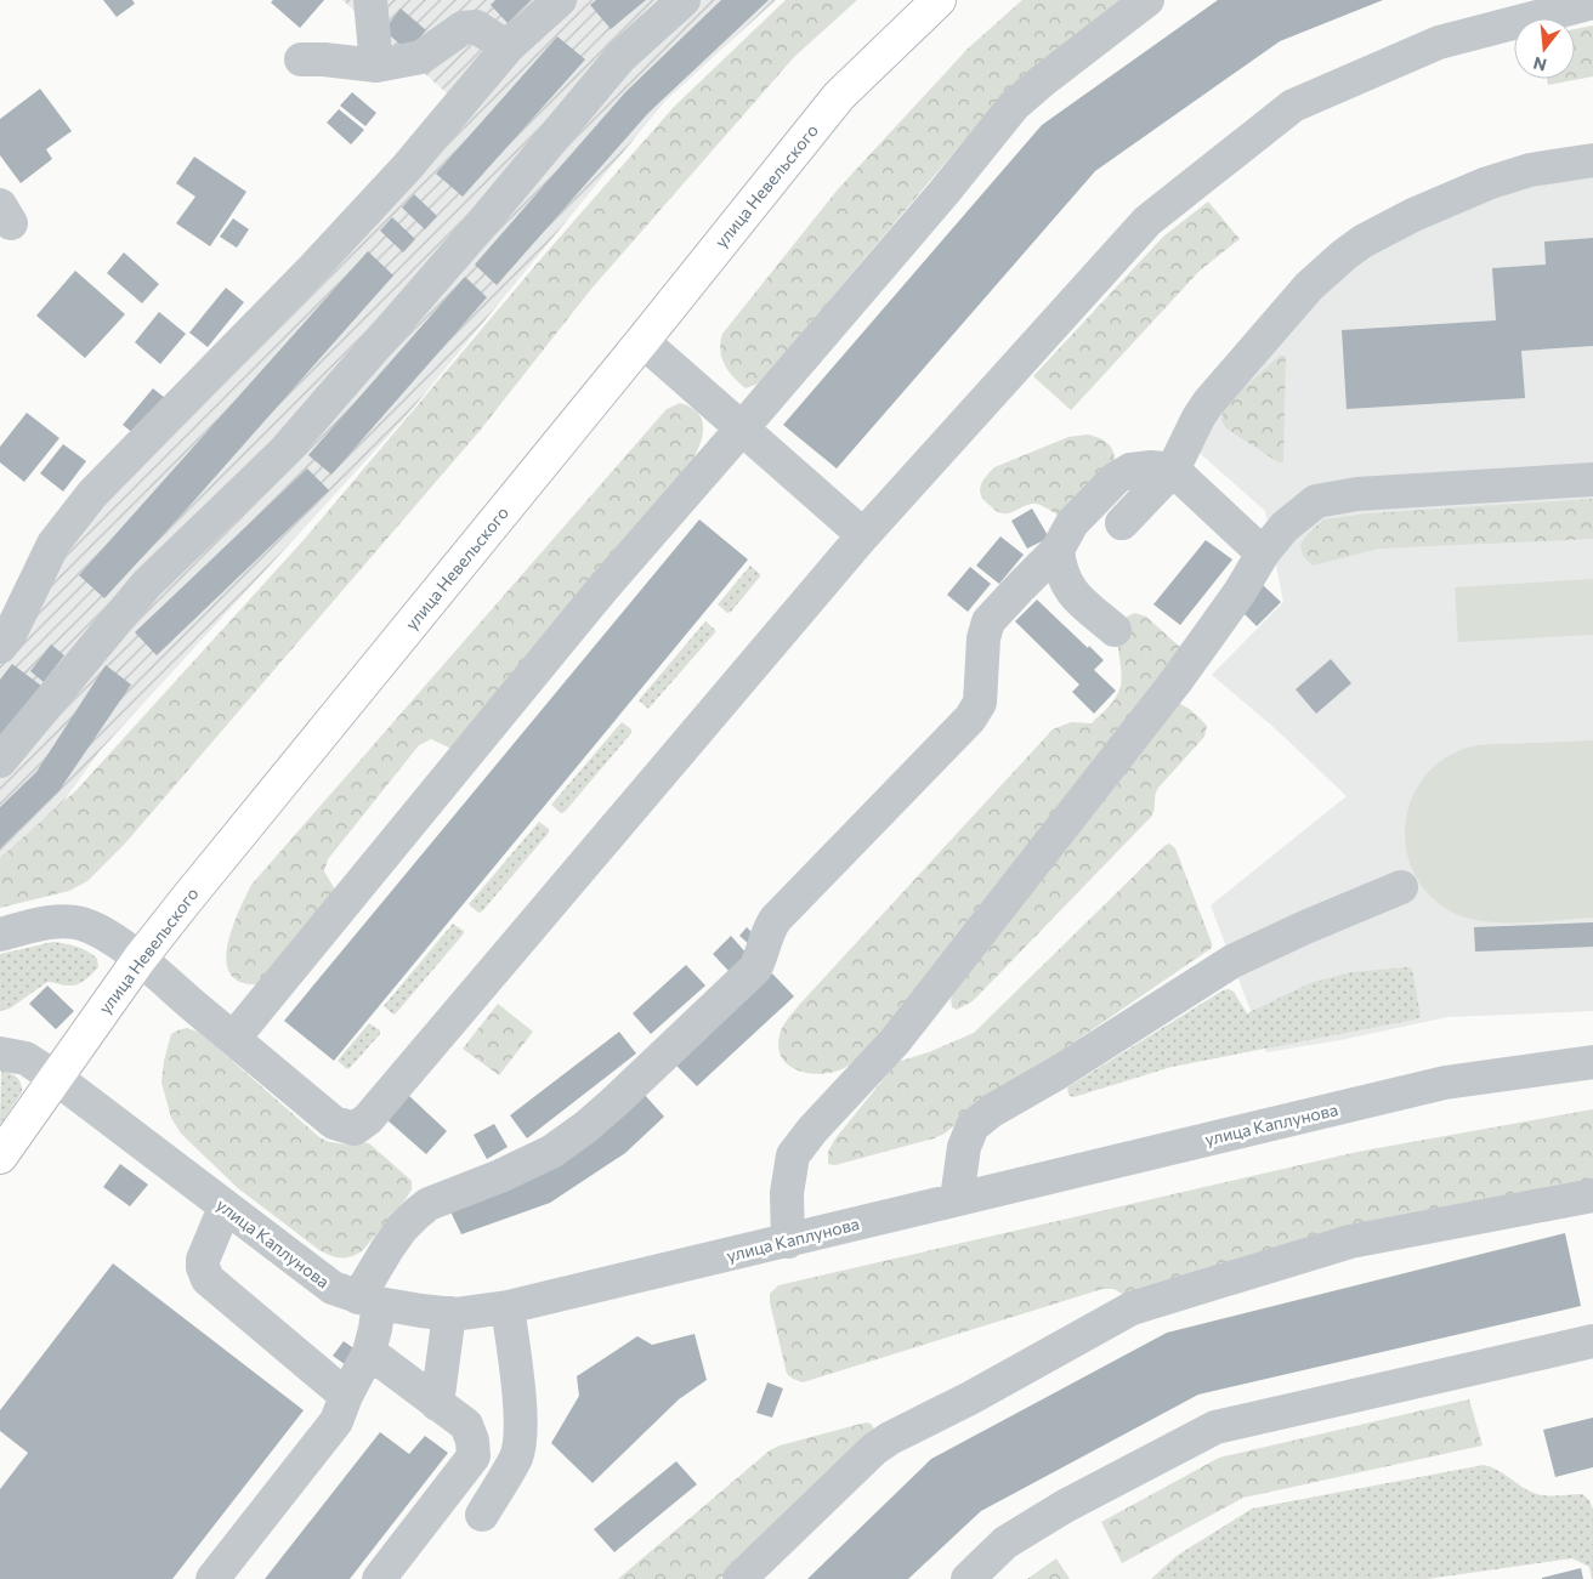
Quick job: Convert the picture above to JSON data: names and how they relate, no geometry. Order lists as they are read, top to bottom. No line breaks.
{"streets":{"main road":["улица Невельского"],"street":["улица Каплунова"]},"crossings":[["улица Невельского","улица Каплунова"]],"north":"bottom"}
